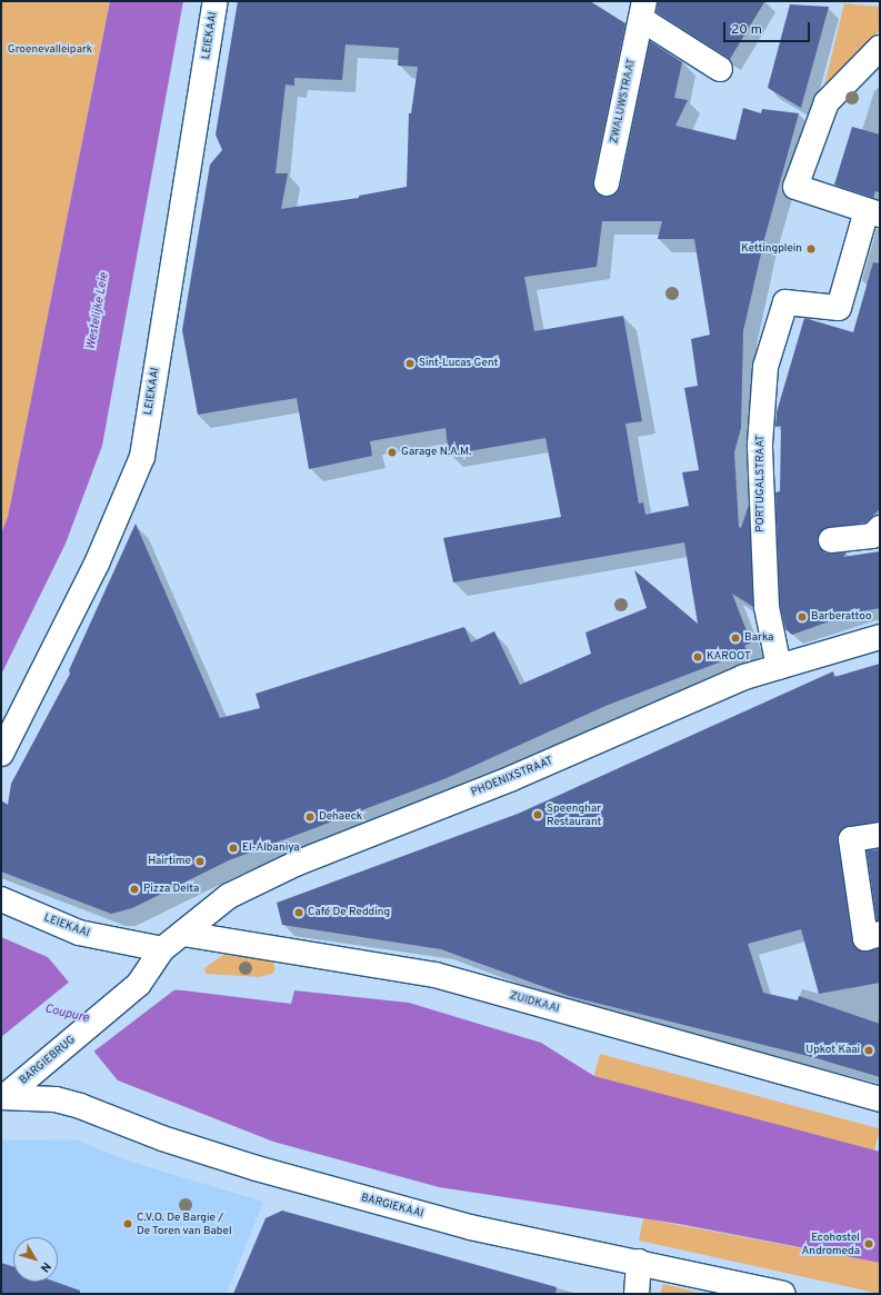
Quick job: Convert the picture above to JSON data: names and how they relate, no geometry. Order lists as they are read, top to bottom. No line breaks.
{"streets":{"street":["LEIEKAAI","ZWALUWSTRAAT","PORTUGALSTRAAT","PHOENIXSTRAAT","ZUIDKAAI","BARGIEBRUG","BARGIEKAAI"]},"crossings":[["LEIEKAAI","PHOENIXSTRAAT"],["LEIEKAAI","BARGIEBRUG"],["PORTUGALSTRAAT","PHOENIXSTRAAT"],["PHOENIXSTRAAT","ZUIDKAAI"],["PHOENIXSTRAAT","BARGIEBRUG"],["BARGIEBRUG","BARGIEKAAI"]],"water":["Westelijke Leie","Coupure"],"parks":["Groenevalleipark"],"places":["Kettingplein","Sint-Lucas Gent","Garage N.A.M.","Barberattoo","Barka","KAROOT","Speenghar Restaurant","Dehaeck","El-Albaniya","Hairtime","Pizza Delta","Café De Redding","Upkot Kaai","C.V.O. De Bargie / De Toren van Babel","Ecohostel Andromeda"],"scale_bar":"20 m","north":"bottom right"}
